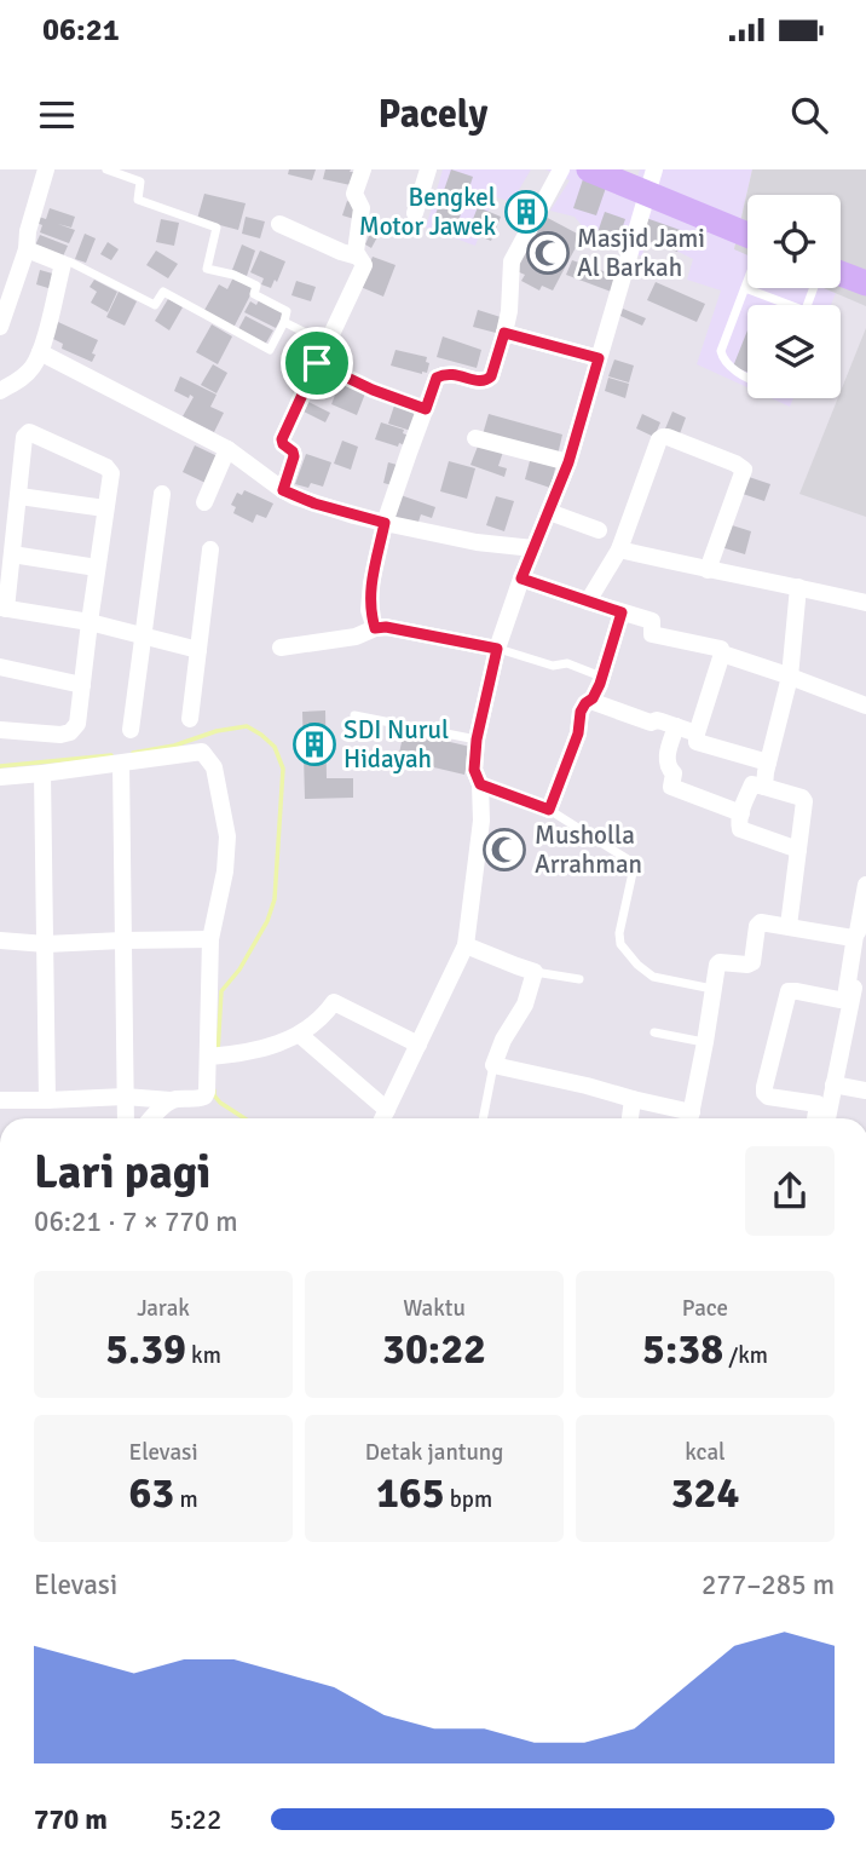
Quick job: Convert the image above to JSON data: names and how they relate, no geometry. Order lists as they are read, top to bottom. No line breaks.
{"places":{"building":["Bengkel Motor Jawek","SDI Nurul Hidayah"],"mosque":["Masjid Jami Al Barkah","Musholla Arrahman"]},"page":{"status":"06:21","header":"Pacely","heading":["Lari pagi","06:21 · 7 × 770 m"],"stats":[["Jarak","5.39 km"],["Waktu","30:22"],["Pace","5:38 /km"],["Elevasi","63 m"],["Detak jantung","165 bpm"],["kcal","324"]],"chart":["Elevasi","277–285 m"],"list":[{"name":"770 m","note":"5:22"}]}}
